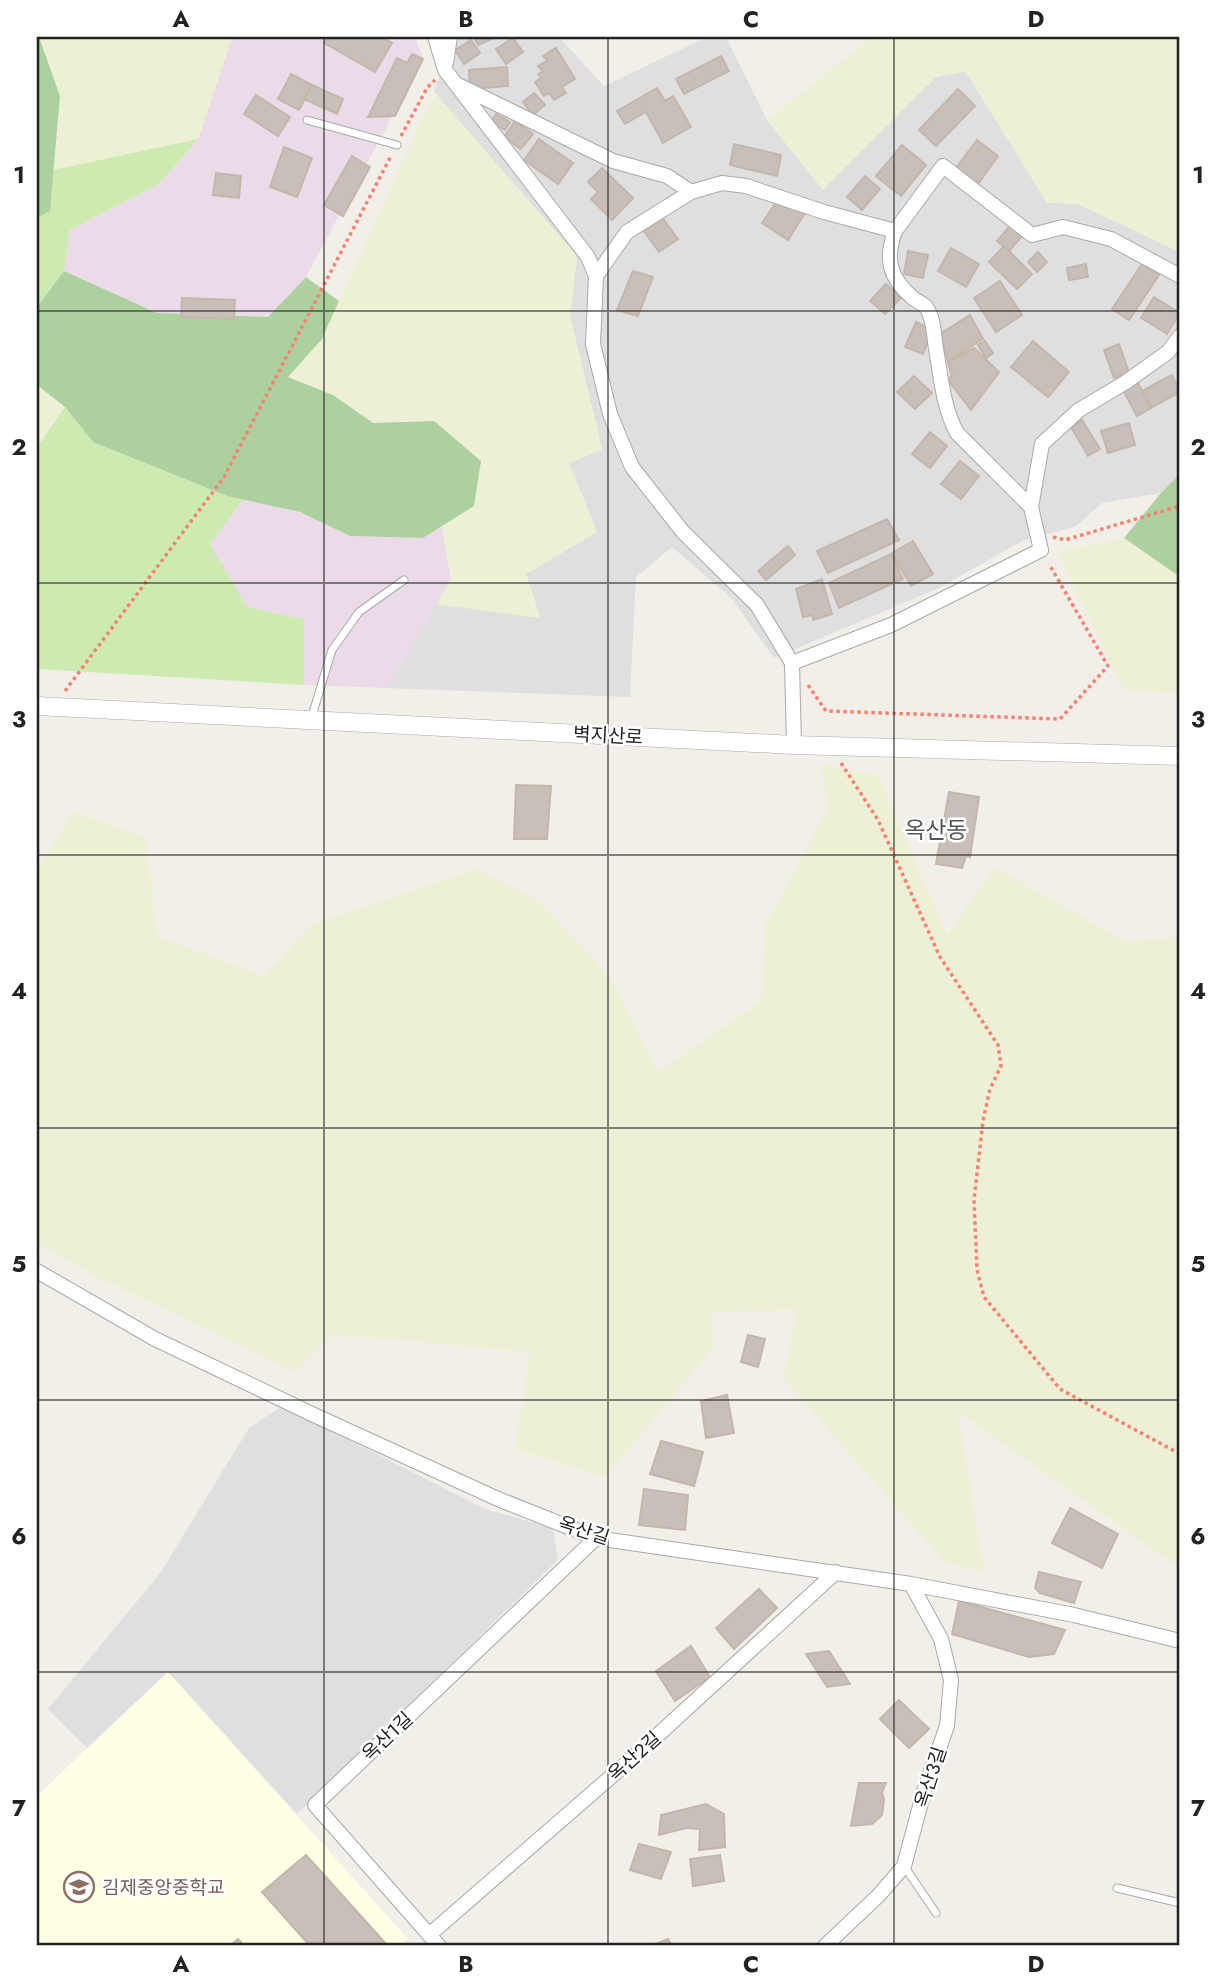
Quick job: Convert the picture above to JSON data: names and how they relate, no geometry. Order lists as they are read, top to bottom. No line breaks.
{"streets":{"street":["벽지산로","옥산길","옥산1길","옥산2길","옥산3길"]},"crossings":[["옥산길","옥산1길"],["옥산길","옥산2길"],["옥산길","옥산3길"],["옥산1길","옥산2길"]],"districts":["옥산동"],"places":{"school or university":["김제중앙중학교"]},"grid":{"columns":["A","B","C","D"],"rows":["1","2","3","4","5","6","7"]}}
